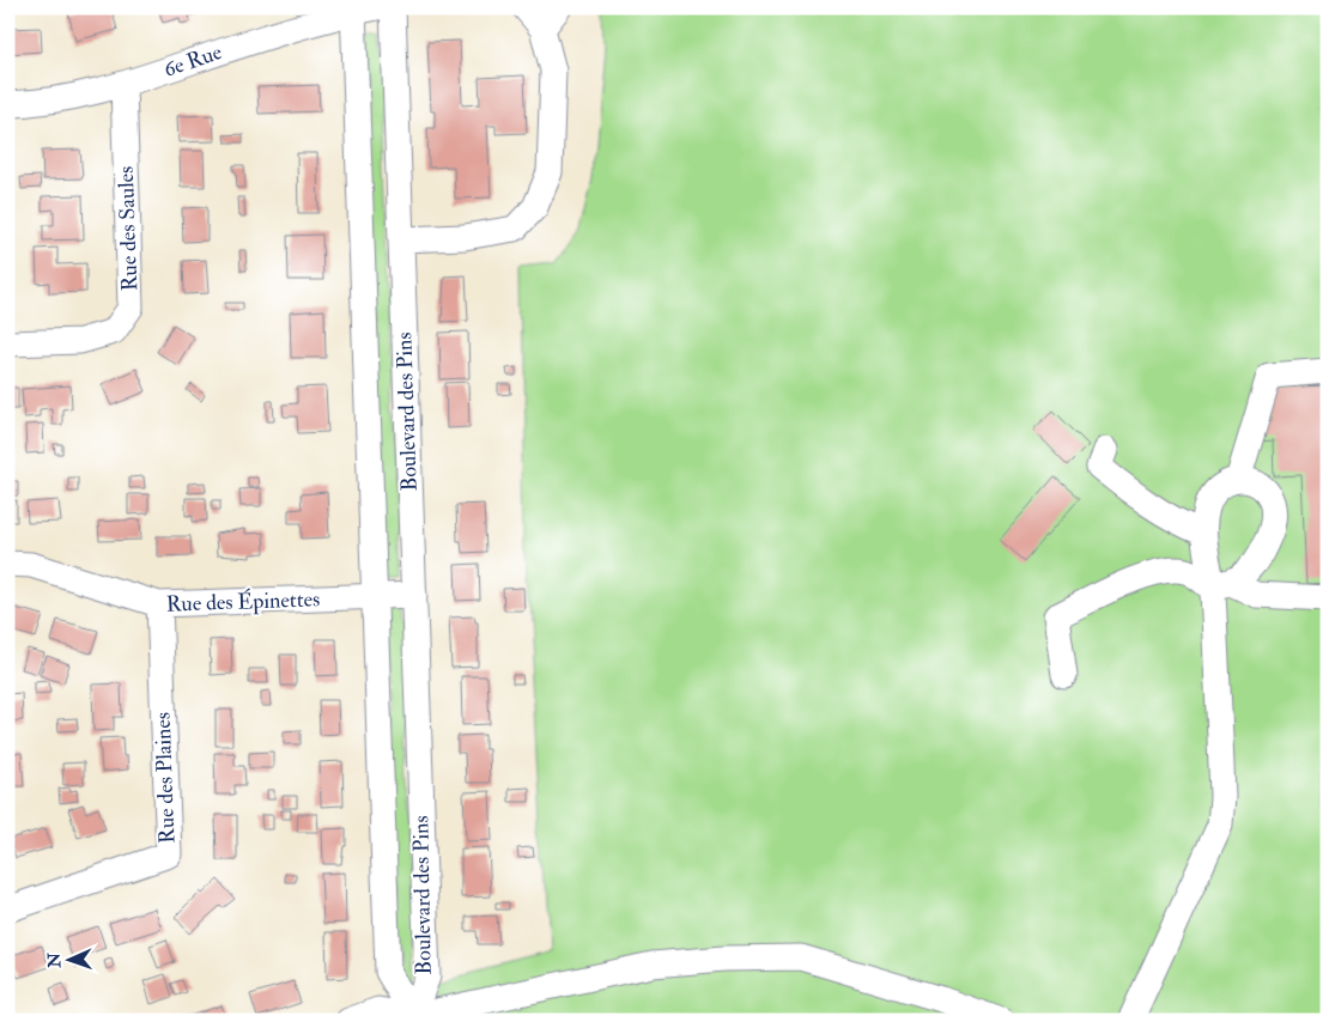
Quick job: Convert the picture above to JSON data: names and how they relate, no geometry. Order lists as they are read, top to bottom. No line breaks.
{"streets":{"street":["6e Rue","Rue des Saules","Boulevard des Pins","Rue des Épinettes","Rue des Plaines"]},"crossings":[["6e Rue","Rue des Saules"],["6e Rue","Boulevard des Pins"],["Boulevard des Pins","Rue des Épinettes"],["Rue des Épinettes","Rue des Plaines"]],"north":"left"}
